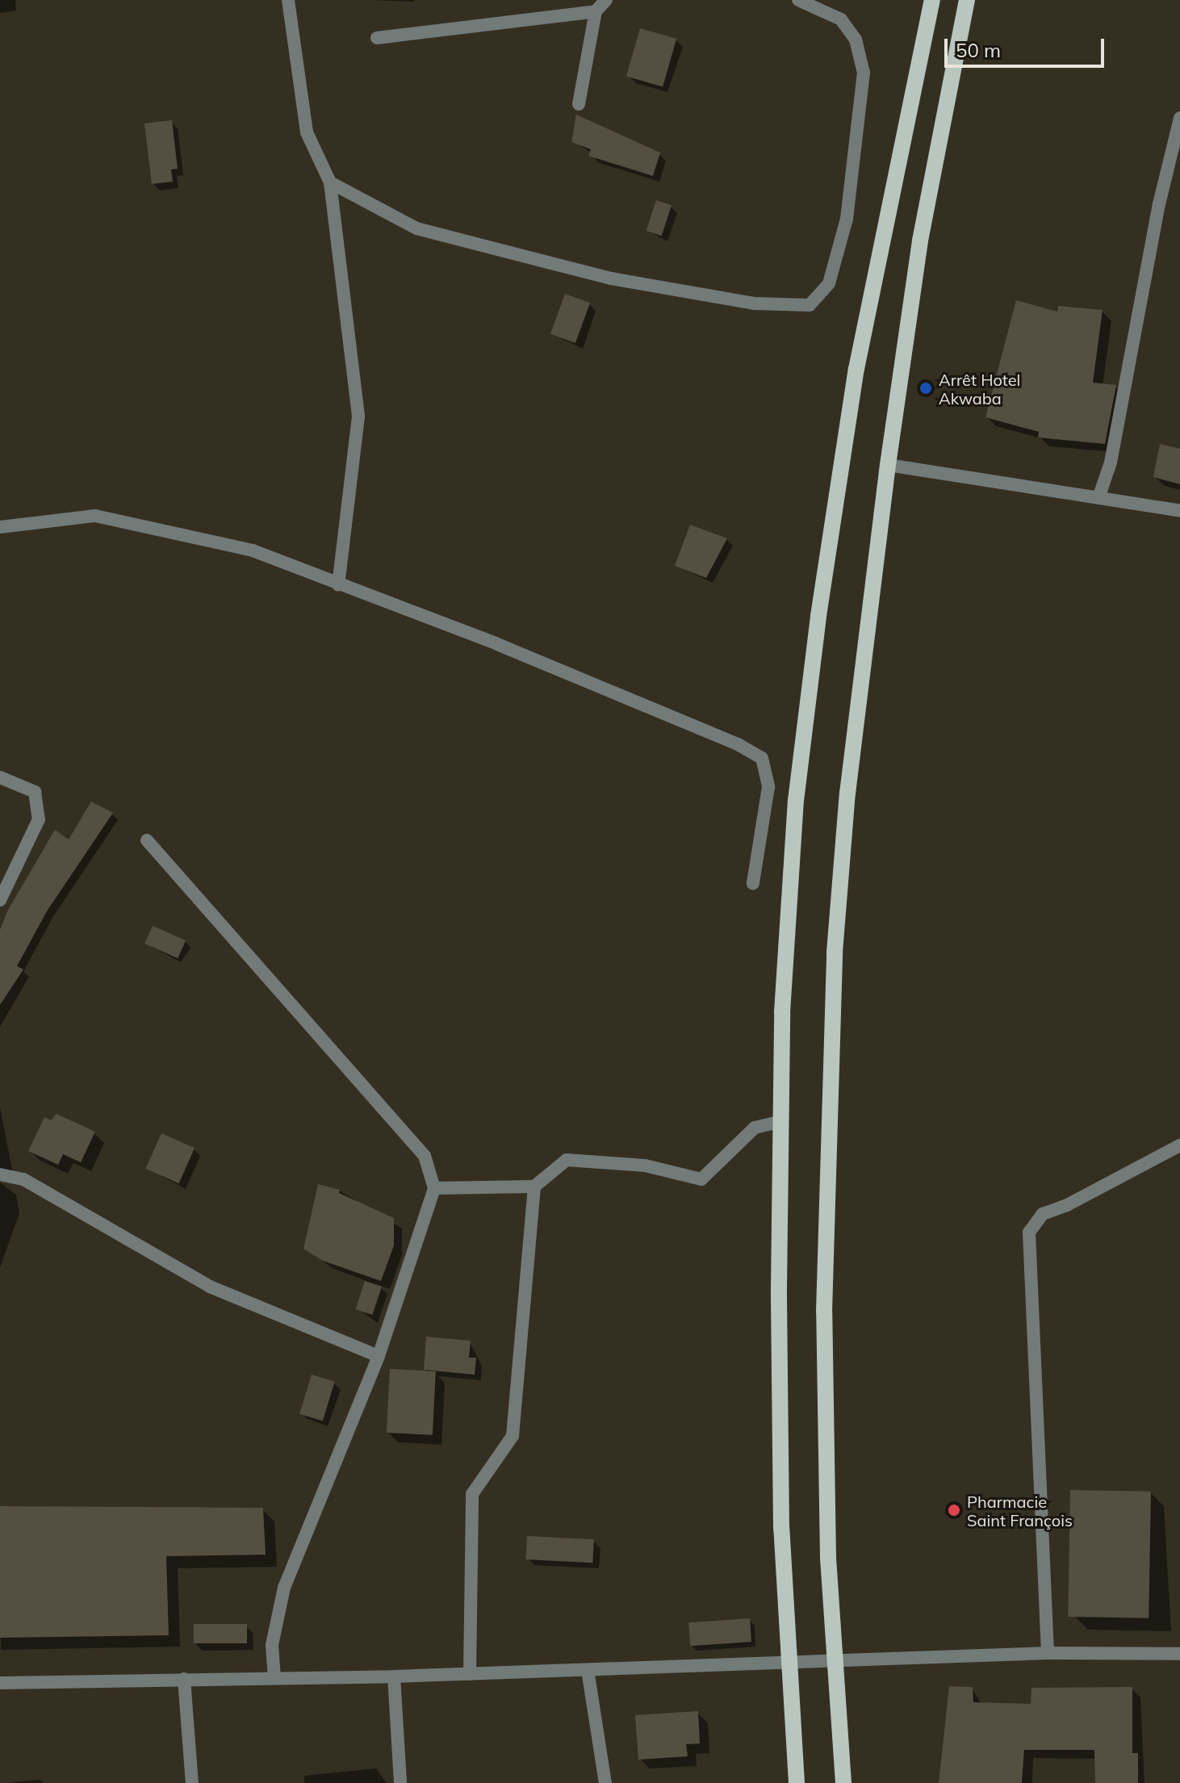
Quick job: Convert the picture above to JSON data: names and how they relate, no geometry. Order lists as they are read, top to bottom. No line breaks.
{"places":["Arrêt Hotel Akwaba","Pharmacie Saint François"],"scale_bar":"50 m"}
